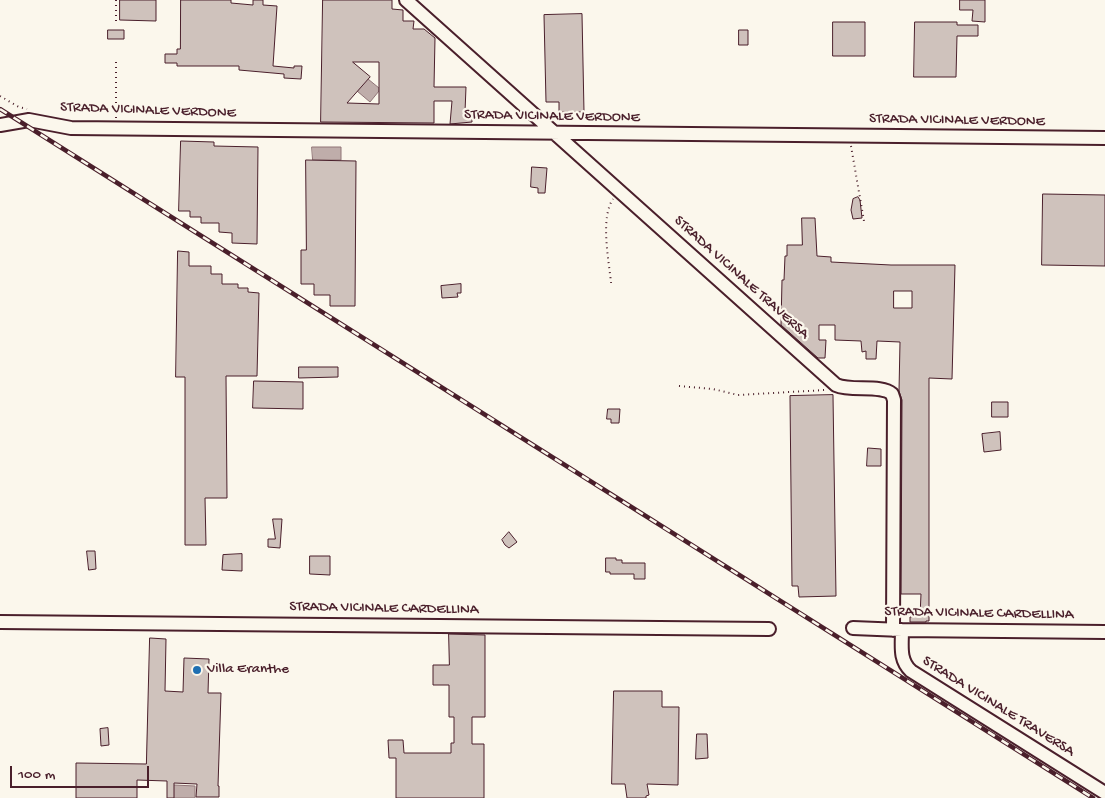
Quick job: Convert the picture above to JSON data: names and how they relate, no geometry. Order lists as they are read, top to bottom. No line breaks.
{"streets":{"street":["STRADA VICINALE VERDONE","STRADA VICINALE TRAVERSA","STRADA VICINALE CARDELLINA"]},"crossings":[["STRADA VICINALE VERDONE","STRADA VICINALE TRAVERSA"],["STRADA VICINALE TRAVERSA","STRADA VICINALE CARDELLINA"]],"places":["Villa Eranthe"],"scale_bar":"100 m"}
